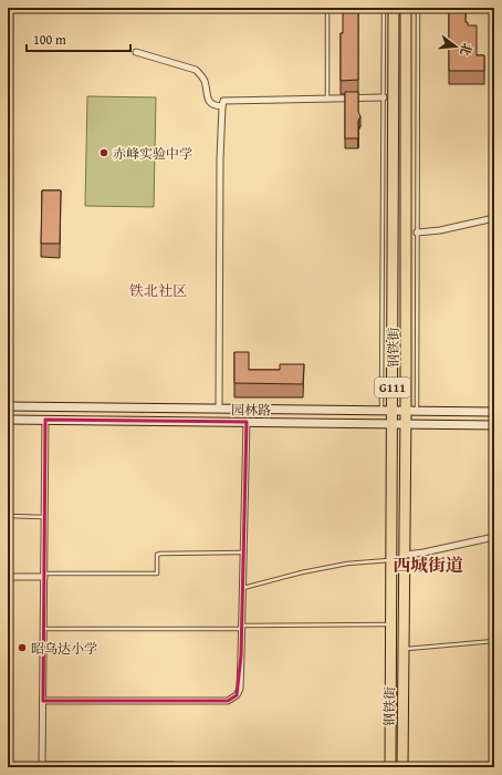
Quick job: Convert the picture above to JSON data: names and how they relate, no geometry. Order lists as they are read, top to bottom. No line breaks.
{"streets":{"highway":["钢铁街","G111"],"street":["园林路"]},"crossings":[["钢铁街","园林路"]],"districts":["铁北社区","西城街道"],"places":["赤峰实验中学","昭乌达小学"],"scale_bar":"100 m","north":"right"}
